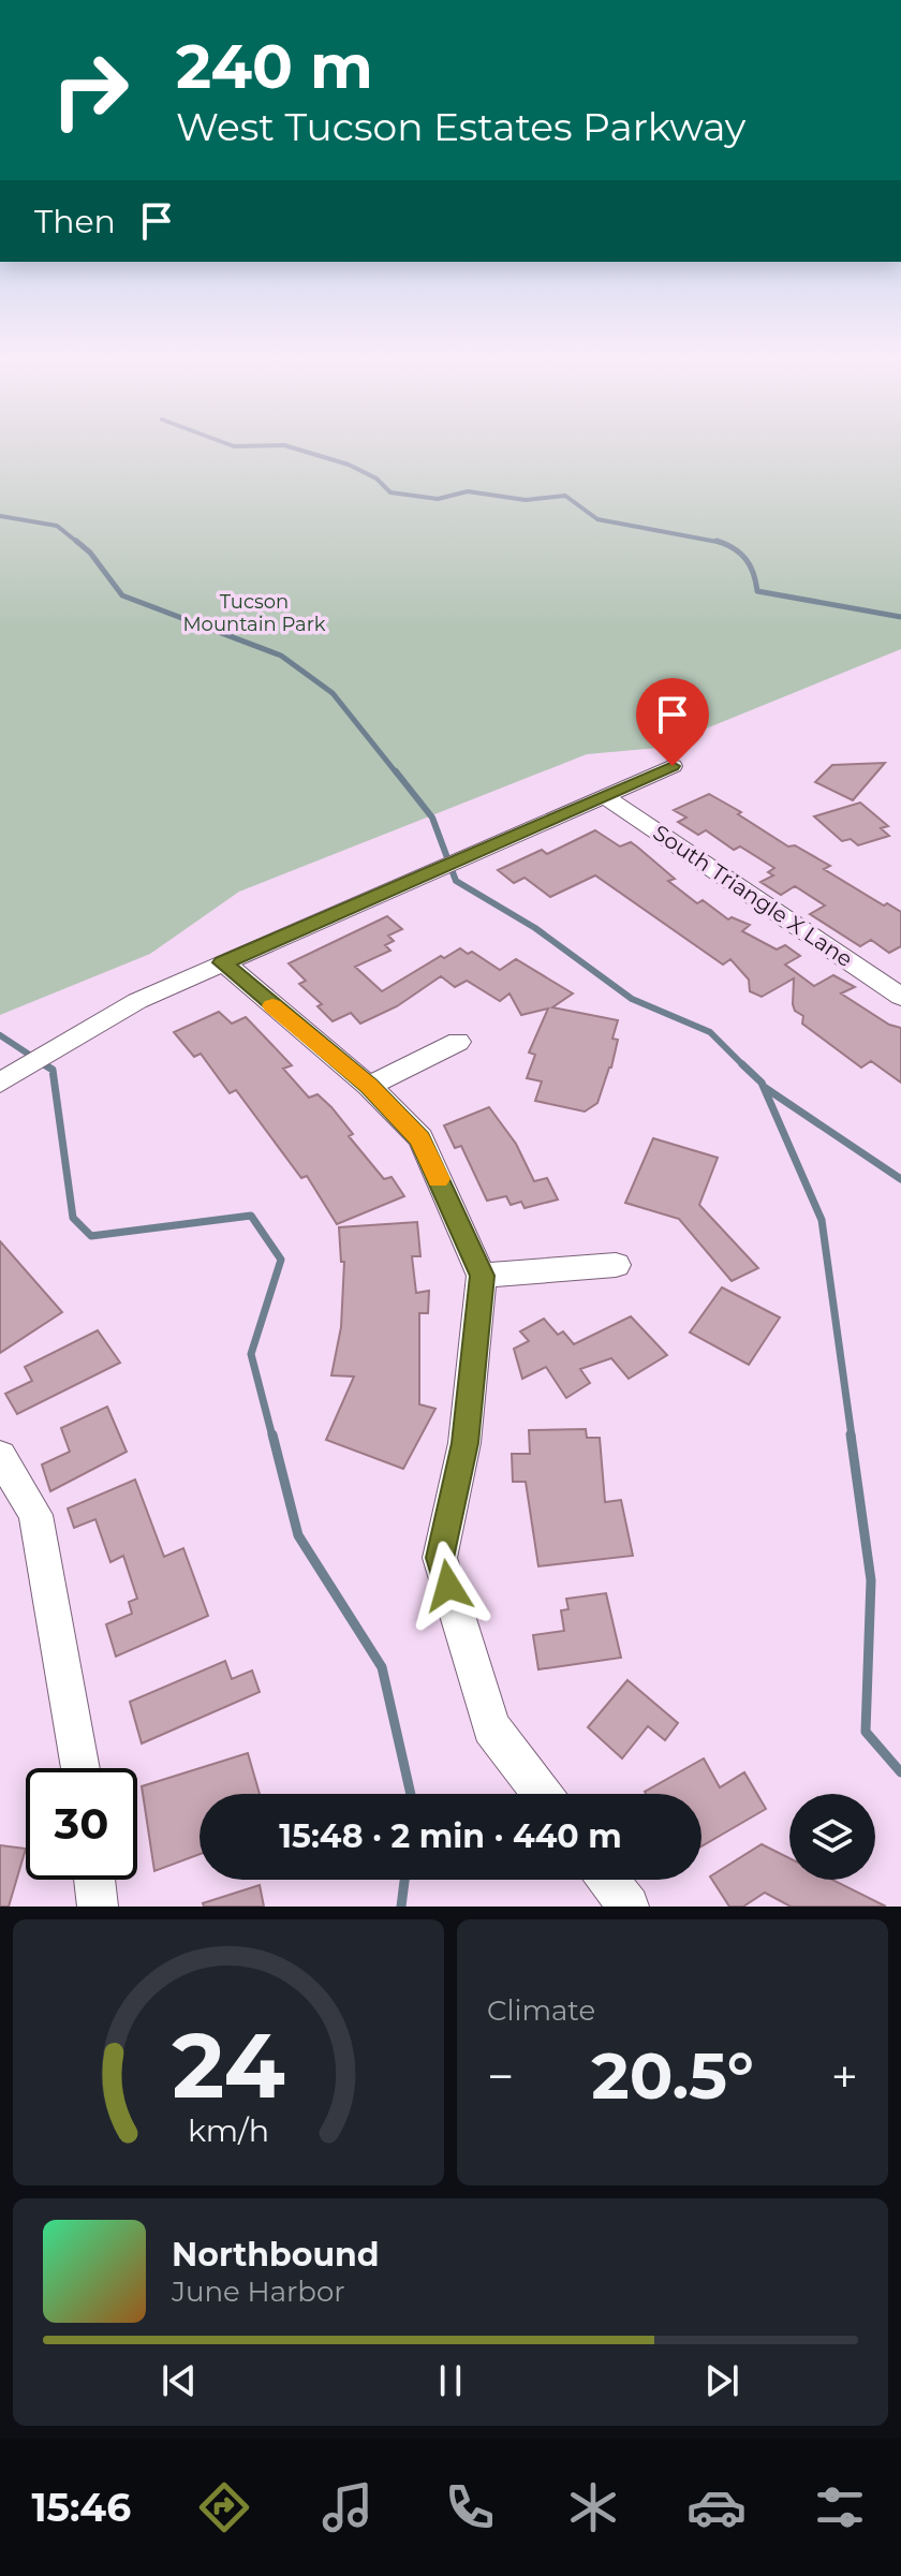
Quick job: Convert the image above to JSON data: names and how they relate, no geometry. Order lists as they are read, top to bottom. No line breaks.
{"streets":{"street":["South Triangle X Lane"]},"parks":["Tucson Mountain Park"],"page":{"turn":["240 m","West Tucson Estates Parkway"],"then":"Then","limit":"30","trip":"15:48 · 2 min · 440 m","tile":"Climate","heat":["−","20.5°","+"],"song":["Northbound","June Harbor"],"tabs":"15:46","gauge":["24","km/h"]}}
